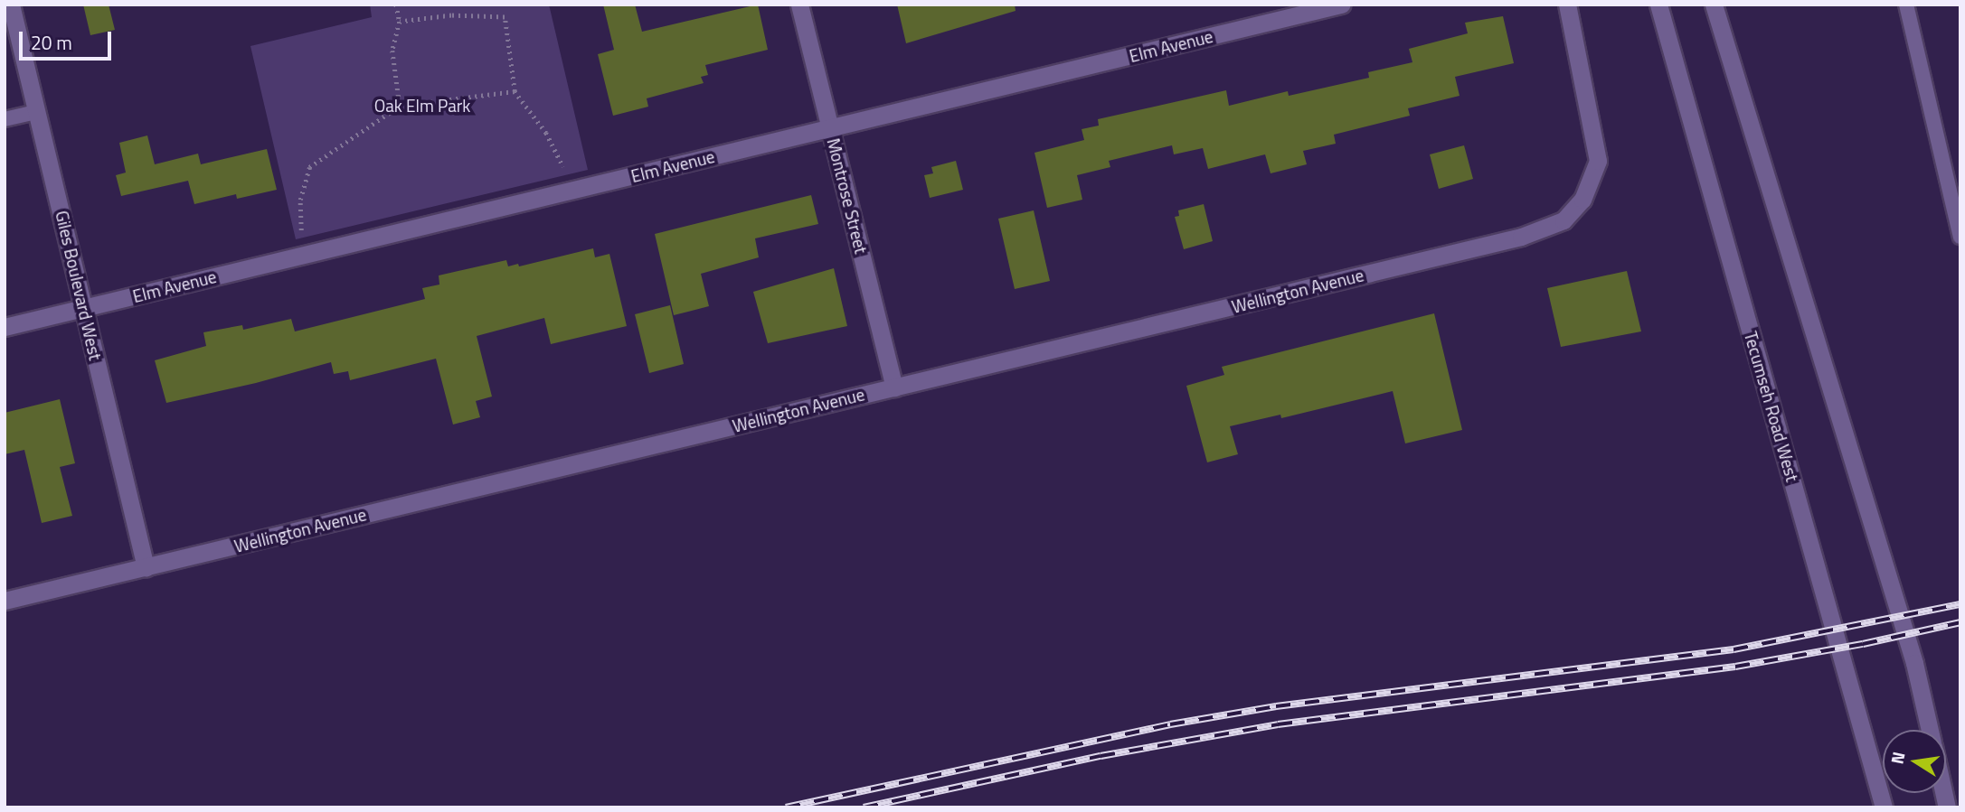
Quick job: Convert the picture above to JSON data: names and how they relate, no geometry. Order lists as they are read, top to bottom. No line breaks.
{"streets":{"street":["Elm Avenue","Montrose Street","Giles Boulevard West","Wellington Avenue","Tecumseh Road West"]},"crossings":[["Elm Avenue","Montrose Street"],["Elm Avenue","Giles Boulevard West"],["Montrose Street","Wellington Avenue"],["Giles Boulevard West","Wellington Avenue"]],"parks":["Oak Elm Park"],"scale_bar":"20 m","north":"left"}
